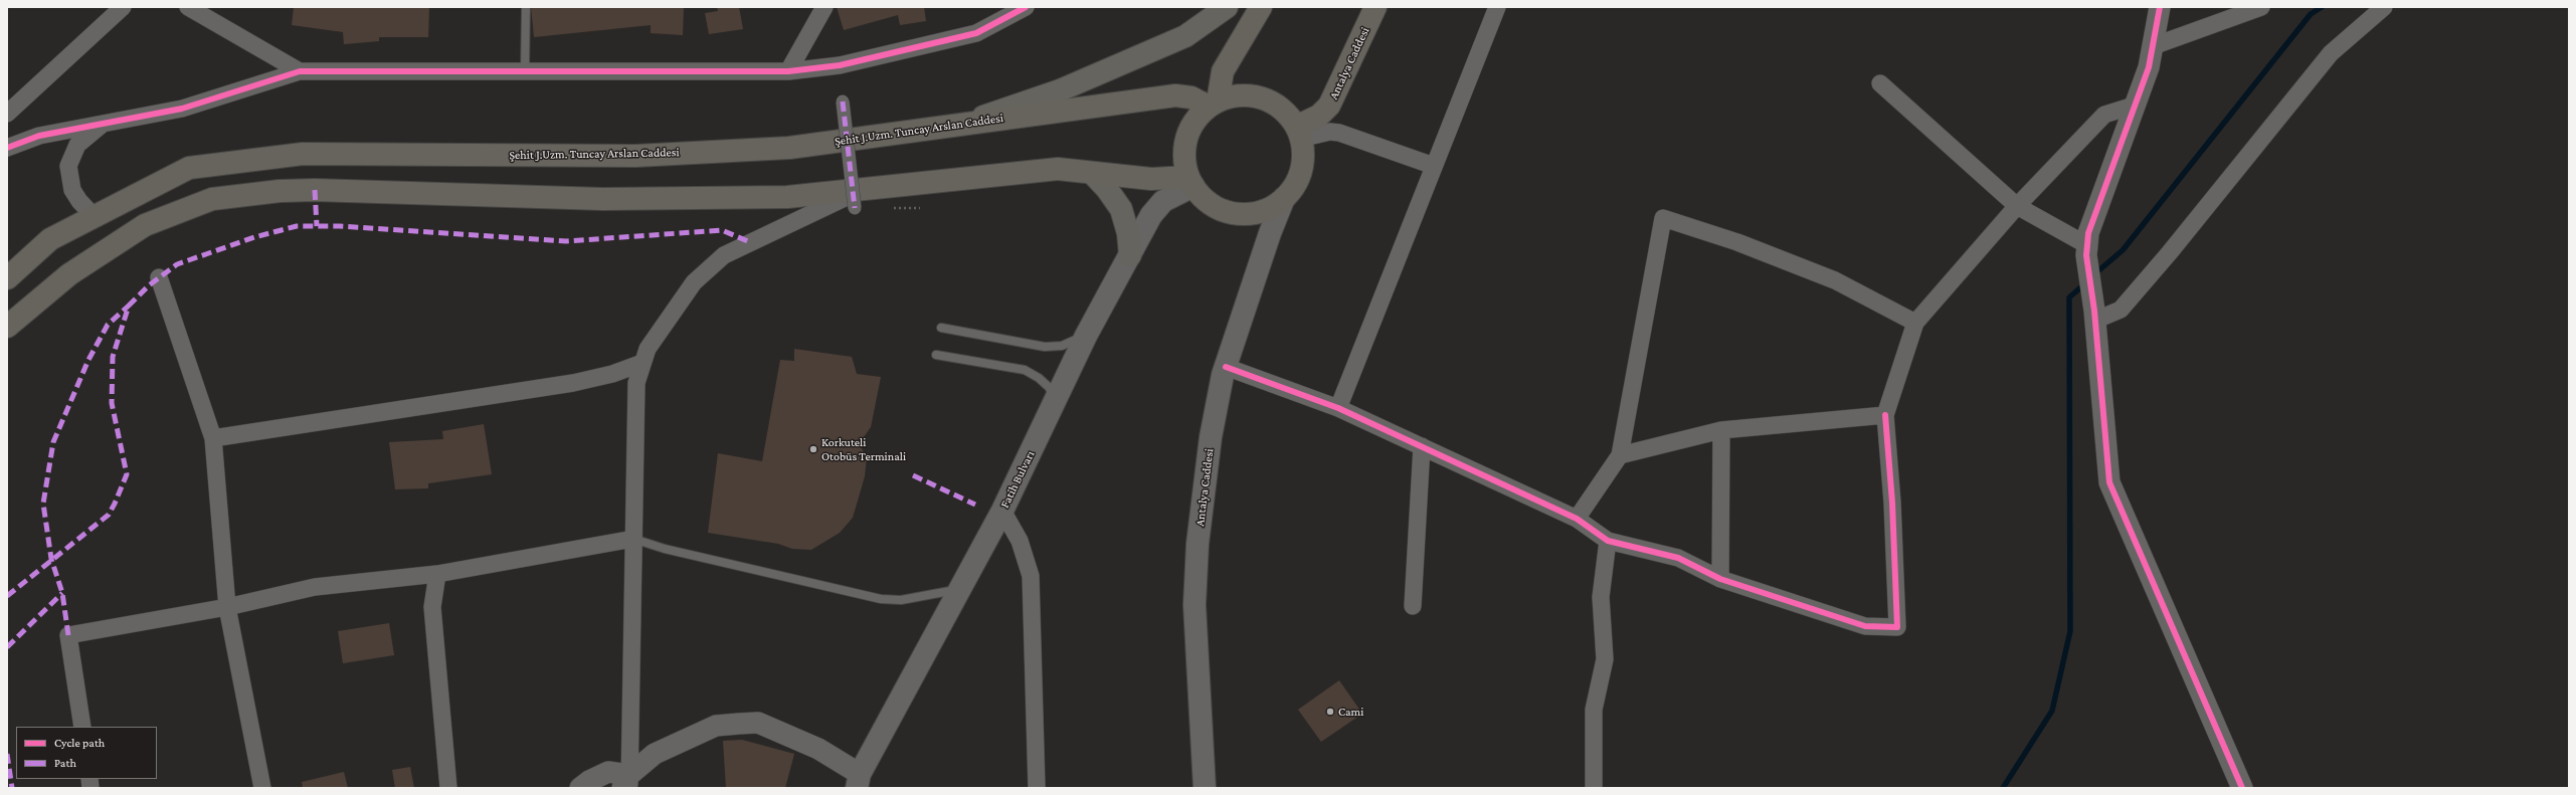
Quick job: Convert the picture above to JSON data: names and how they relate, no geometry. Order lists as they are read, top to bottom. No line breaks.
{"streets":{"highway":["Antalya Caddesi","Şehit J.Uzm. Tuncay Arslan Caddesi"],"main road":["Fatih Bulvarı"]},"crossings":[["Antalya Caddesi","Şehit J.Uzm. Tuncay Arslan Caddesi"],["Antalya Caddesi","Fatih Bulvarı"],["Şehit J.Uzm. Tuncay Arslan Caddesi","Fatih Bulvarı"]],"places":["Korkuteli Otobüs Terminali","Cami"],"legend":["Cycle path","Path"]}
